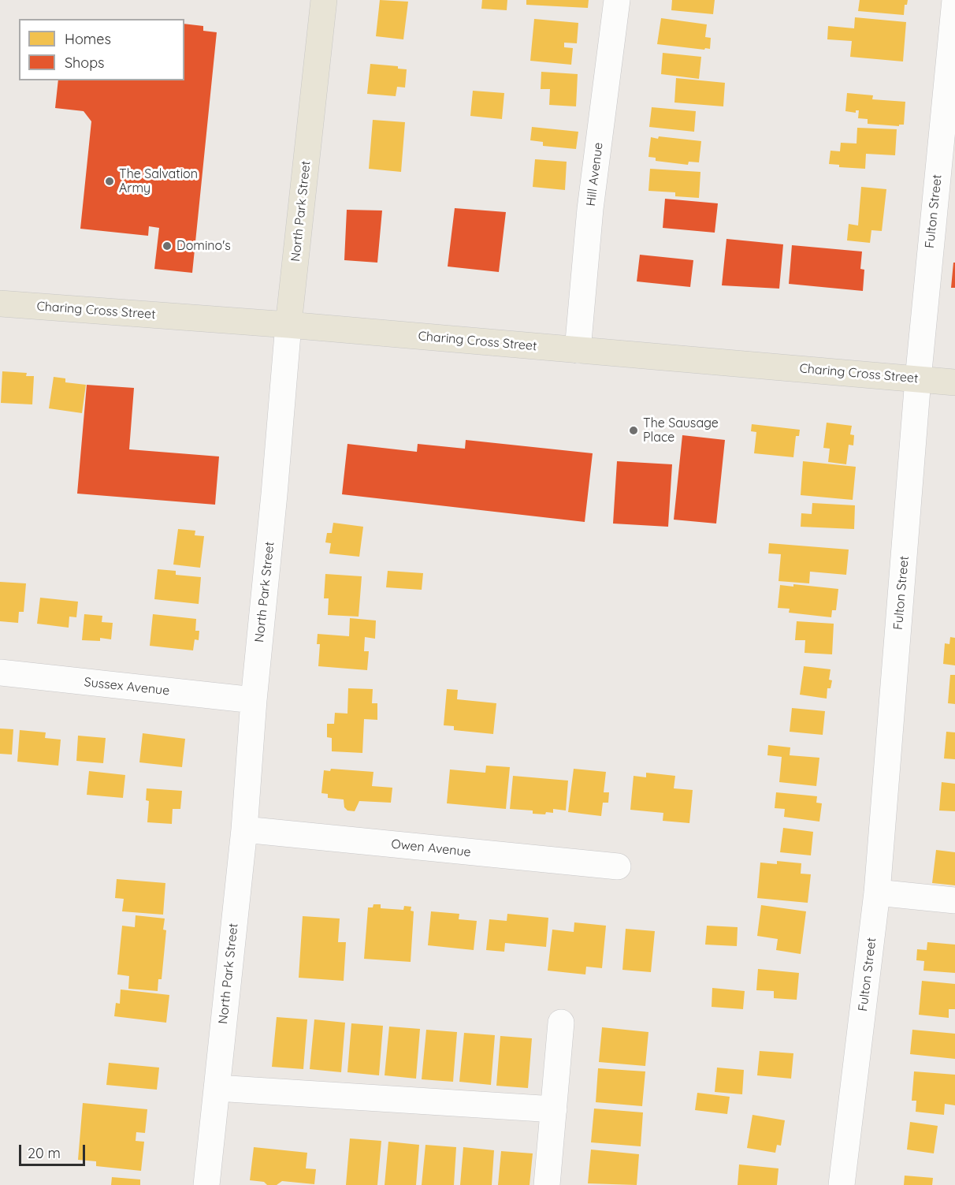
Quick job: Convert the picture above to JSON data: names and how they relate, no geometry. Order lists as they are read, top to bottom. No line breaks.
{"streets":{"main road":["North Park Street","Charing Cross Street"],"street":["Hill Avenue","Fulton Street","Sussex Avenue","Owen Avenue"]},"crossings":[["Hill Avenue","Charing Cross Street"],["North Park Street","Charing Cross Street"],["North Park Street","Sussex Avenue"],["North Park Street","Owen Avenue"],["Fulton Street","Charing Cross Street"]],"places":["The Salvation Army","Domino's","The Sausage Place"],"legend":["Homes","Shops"],"scale_bar":"20 m"}
